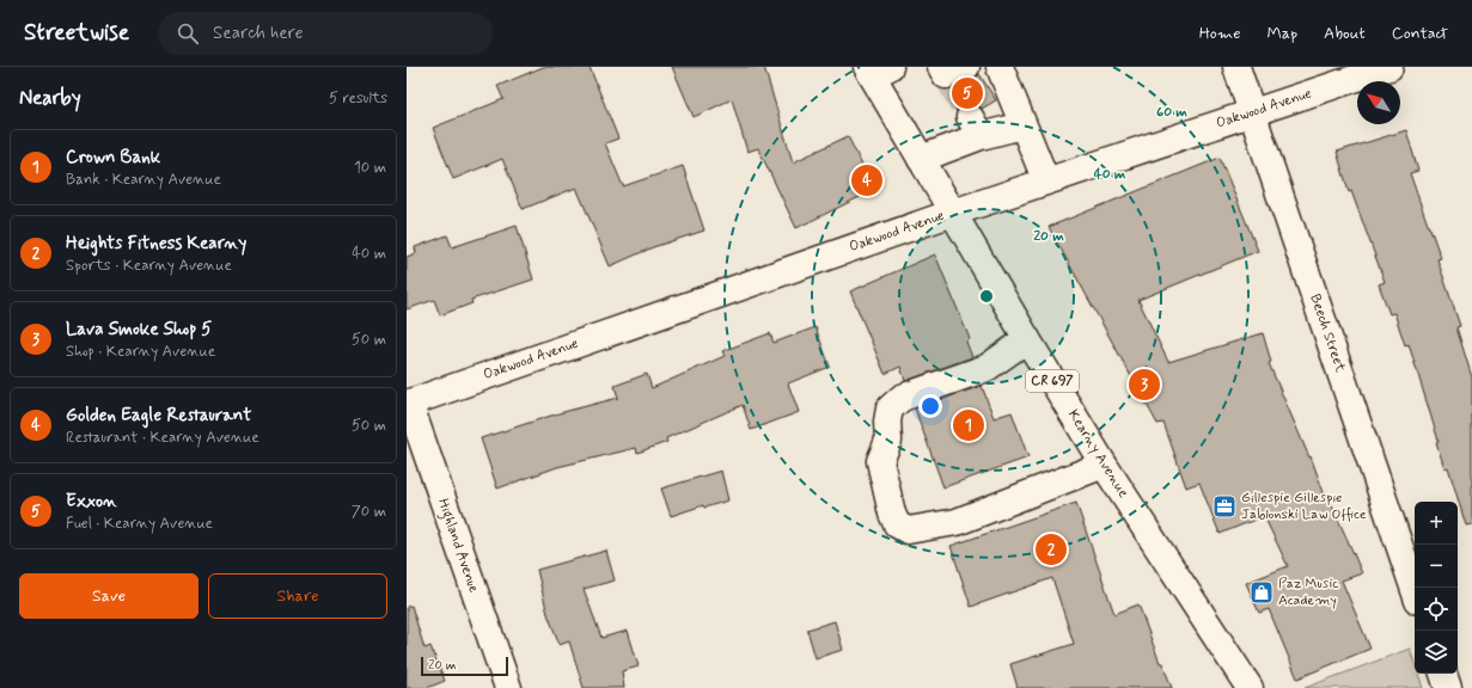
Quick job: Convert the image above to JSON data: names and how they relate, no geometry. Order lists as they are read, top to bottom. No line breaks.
{"streets":{"street":["Oakwood Avenue","Beech Street","CR 697","Kearny Avenue","Highland Avenue"]},"crossings":[["Oakwood Avenue","Beech Street"],["Oakwood Avenue","Kearny Avenue"],["Oakwood Avenue","Highland Avenue"]],"places":{"office":["Gillespie Gillespie Jablonski Law Office"],"shop":["Paz Music Academy"]},"scale_bar":"20 m","north":"top left","page":{"header":"Streetwise","search":"Search here","nav":["Home","Map","About","Contact"],"heading":["Nearby","5 results"],"pins":["5","4","3","1","2"],"list":[{"mark":"1","name":"Crown Bank","note":"Bank · Kearny Avenue","value":"10 m"},{"mark":"2","name":"Heights Fitness Kearny","note":"Sports · Kearny Avenue","value":"40 m"},{"mark":"3","name":"Lava Smoke Shop 5","note":"Shop · Kearny Avenue","value":"50 m"},{"mark":"4","name":"Golden Eagle Restaurant","note":"Restaurant · Kearny Avenue","value":"50 m"},{"mark":"5","name":"Exxon","note":"Fuel · Kearny Avenue","value":"70 m"}],"map_buttons":["+","−"],"buttons":["Save","Share"],"scale":"20 m"},"rings":["60 m","40 m","20 m"]}
